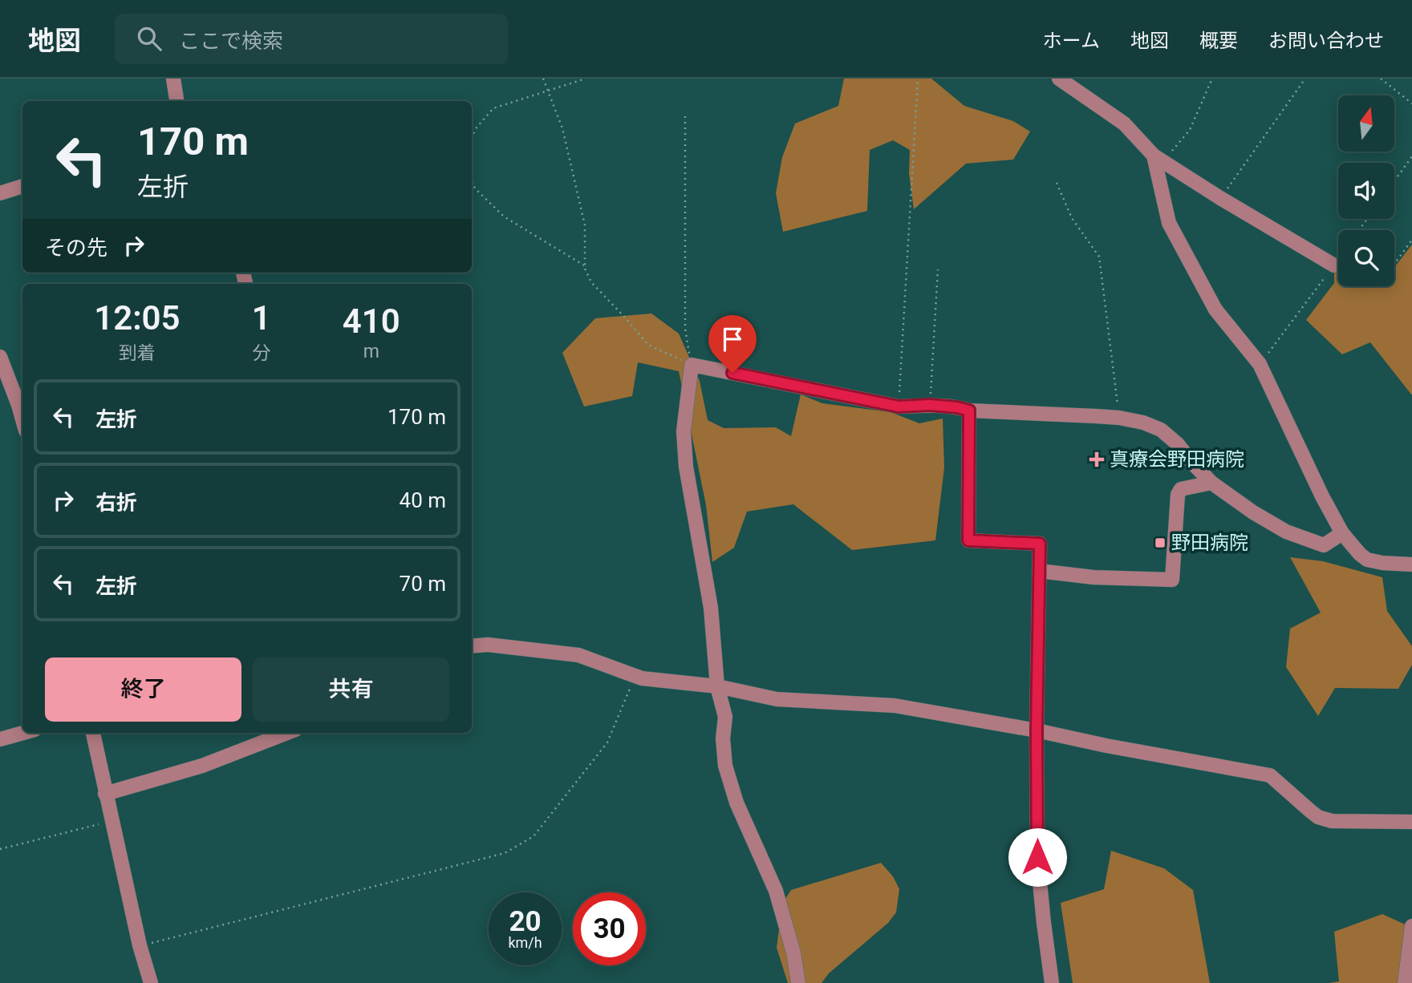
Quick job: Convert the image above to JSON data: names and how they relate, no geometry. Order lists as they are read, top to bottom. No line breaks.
{"places":{"health":["真療会野田病院"],"transit":["野田病院"]},"north":"top","page":{"header":"地図","search":"ここで検索","nav":["ホーム","地図","概要","お問い合わせ"],"turn":["170 m","左折"],"then":"その先","eta":["12:05","到着","1","分","410","m"],"list":[{"name":"左折","value":"170 m"},{"name":"右折","value":"40 m"},{"name":"左折","value":"70 m"}],"buttons":["終了","共有"],"speed":"20 km/h","limit":"30"}}
